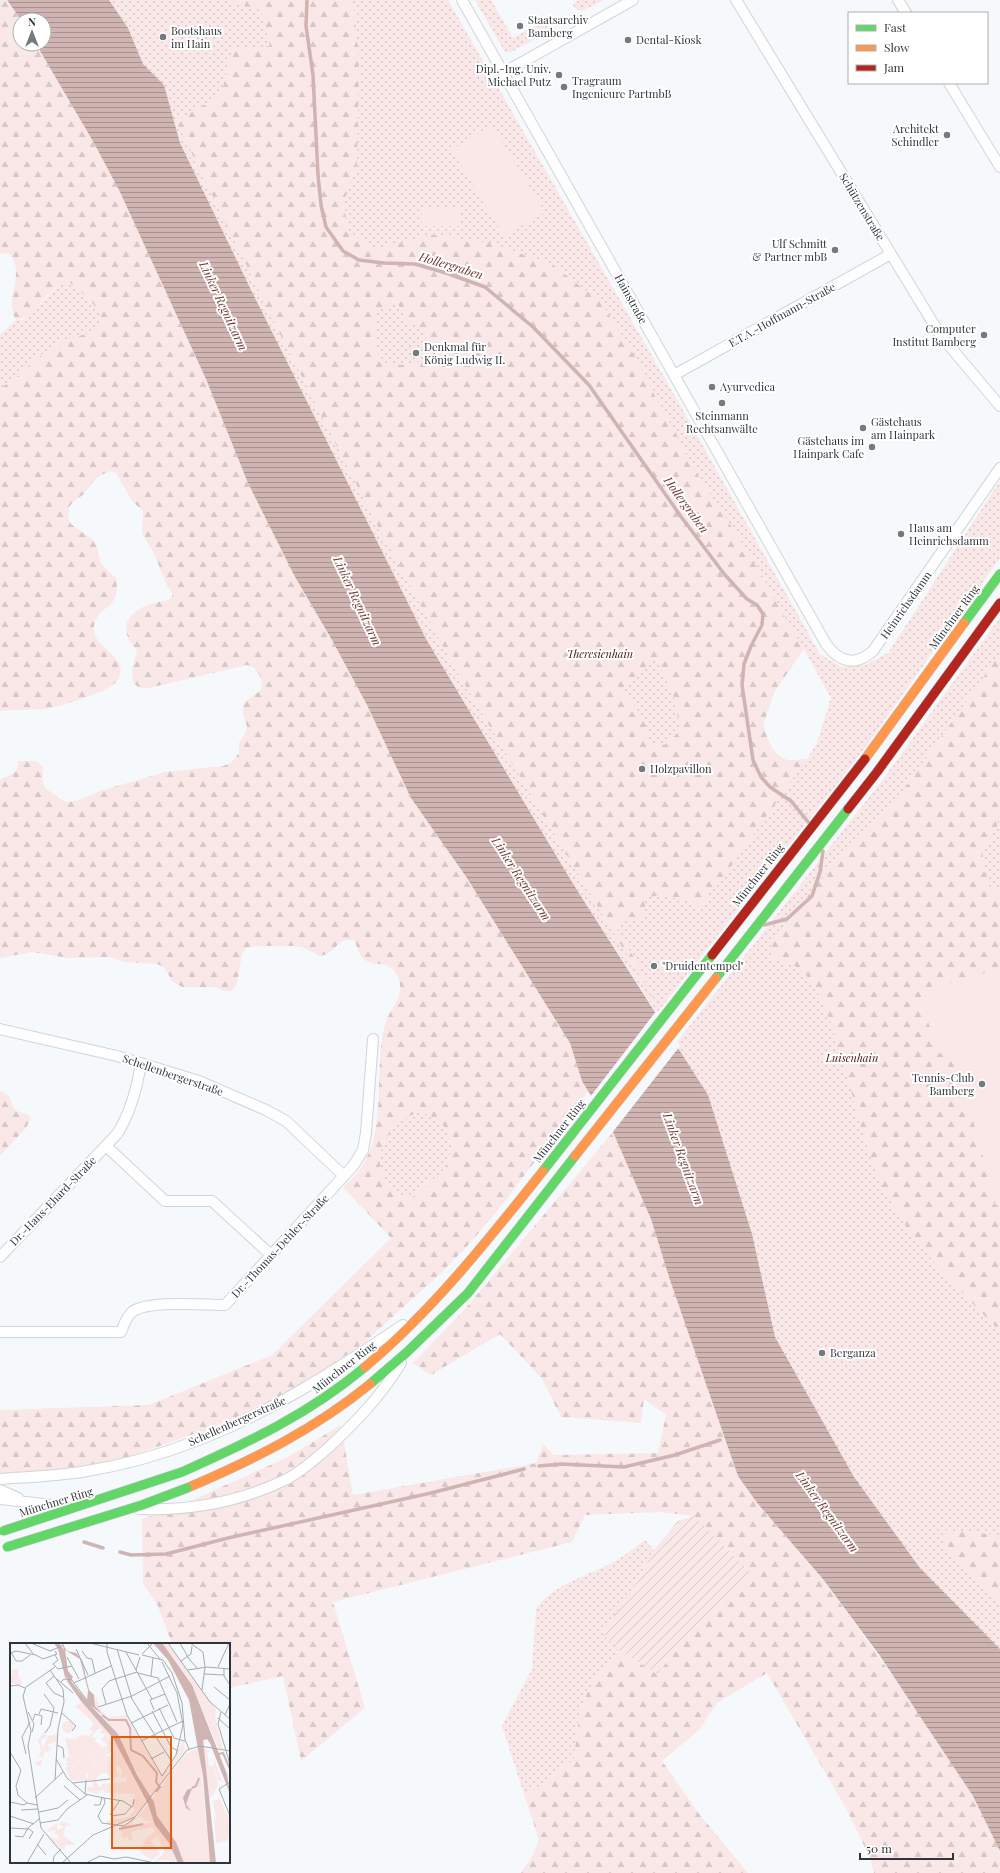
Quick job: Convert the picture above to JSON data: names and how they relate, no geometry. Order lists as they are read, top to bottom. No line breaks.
{"streets":{"main road":["Münchner Ring"],"street":["Schützenstraße","Hainstraße","E.T.A.-Hoffmann-Straße","Heinrichsdamm","Schellenbergerstraße","Dr.-Hans-Ehard-Straße","Dr.-Thomas-Dehler-Straße"]},"crossings":[["Schützenstraße","E.T.A.-Hoffmann-Straße"],["Hainstraße","E.T.A.-Hoffmann-Straße"],["Hainstraße","Heinrichsdamm"],["Münchner Ring","Schellenbergerstraße"],["Schellenbergerstraße","Dr.-Hans-Ehard-Straße"],["Schellenbergerstraße","Dr.-Thomas-Dehler-Straße"]],"water":["Hollergraben","Linker Regnitzarm"],"parks":["Theresienhain","Luisenhain"],"places":["Staatsarchiv Bamberg","Bootshaus im Hain","Dental-Kiosk","Dipl.-Ing. Univ. Michael Putz","Tragraum Ingenieure PartmbB","Architekt Schindler","Ulf Schmitt & Partner mbB","Computer Institut Bamberg","Denkmal für König Ludwig II.","Ayurvedica","Steinmann Rechtsanwälte","Gästehaus am Hainpark","Gästehaus im Hainpark Cafe","Haus am Heinrichsdamm","Holzpavillon","\"Druidentempel\"","Tennis-Club Bamberg","Berganza"],"legend":["Fast","Slow","Jam"],"scale_bar":"50 m","north":"top"}
